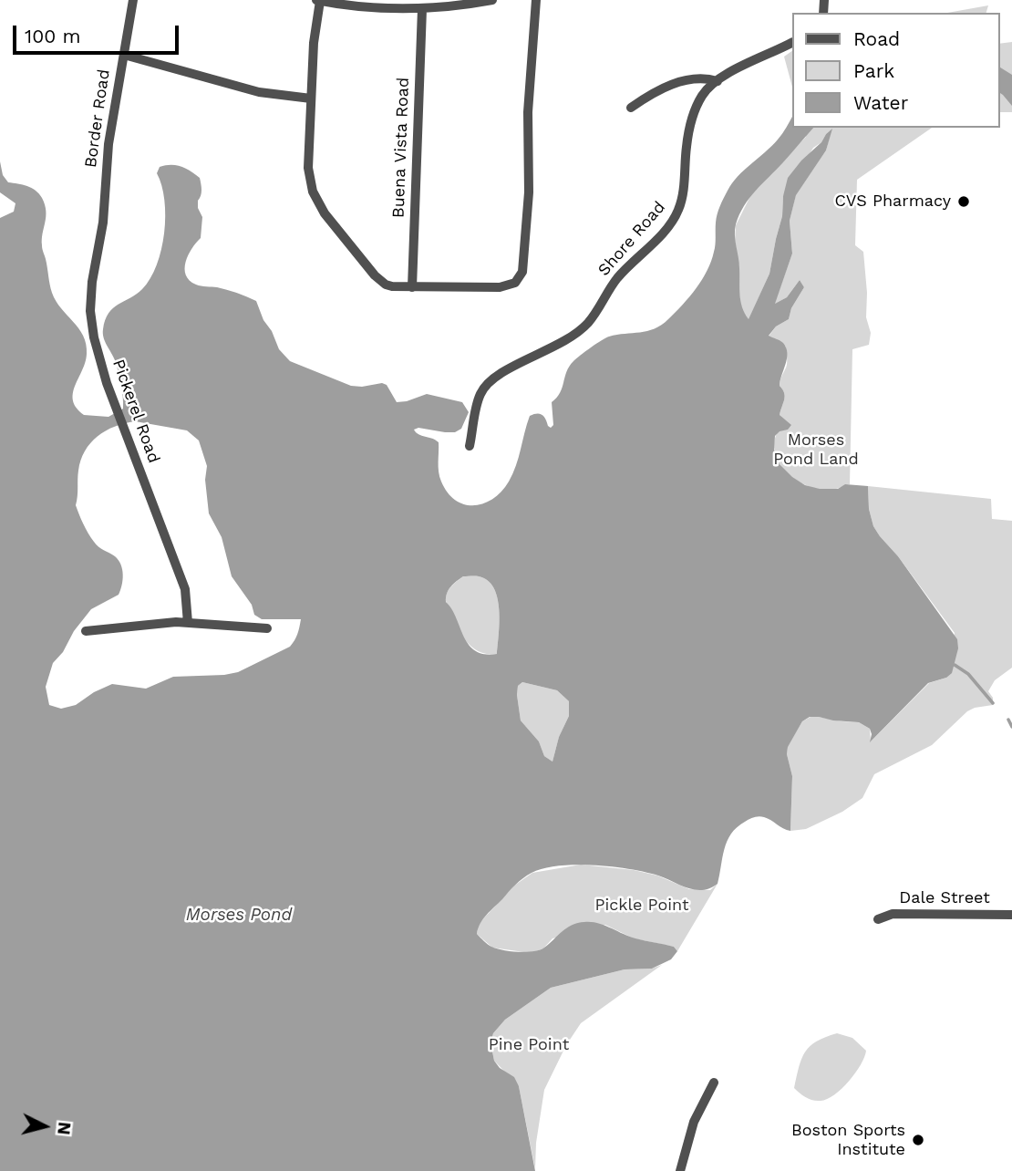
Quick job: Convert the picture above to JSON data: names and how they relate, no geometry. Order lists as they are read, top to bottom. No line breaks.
{"streets":{"street":["Border Road","Buena Vista Road","Shore Road","Pickerel Road","Dale Street"]},"crossings":[["Border Road","Pickerel Road"]],"water":["Morses Pond"],"parks":["Morses Pond Land","Pickle Point","Pine Point"],"places":["CVS Pharmacy","Boston Sports Institute"],"legend":["Road","Park","Water"],"scale_bar":"100 m","north":"right"}
